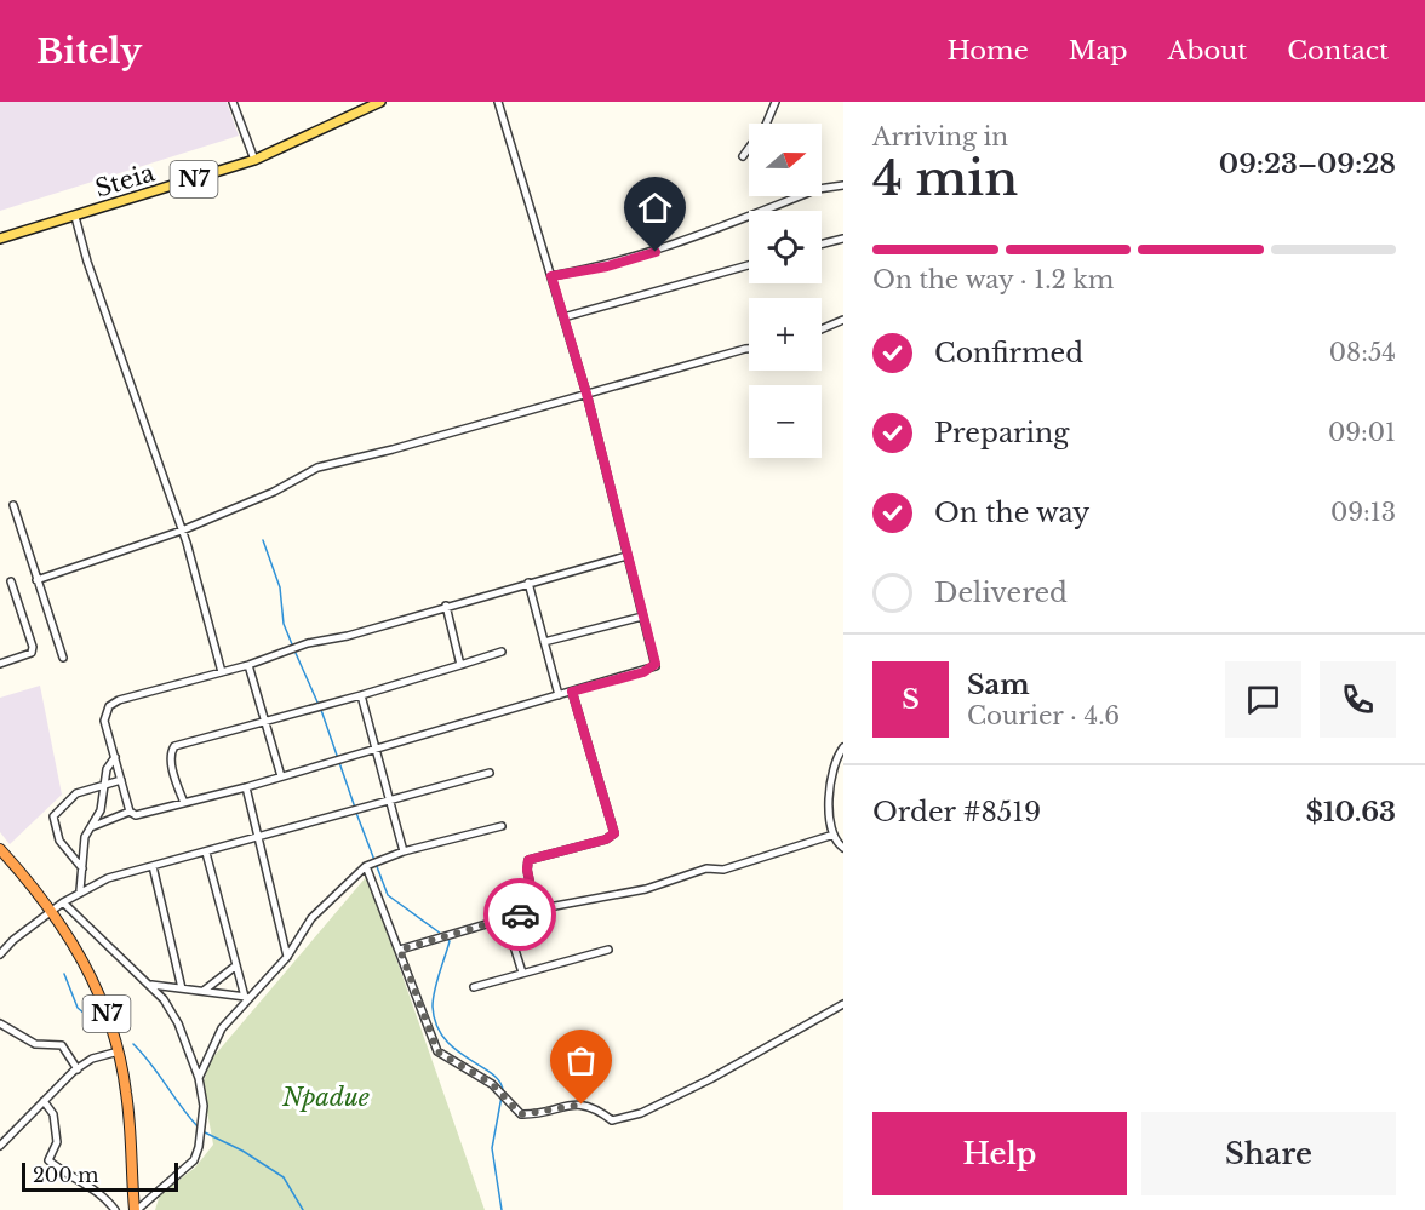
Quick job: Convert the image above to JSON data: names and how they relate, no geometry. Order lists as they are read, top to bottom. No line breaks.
{"streets":{"highway":["N7"],"main road":["Steia"]},"parks":["Npadue"],"scale_bar":"200 m","north":"right","page":{"header":"Bitely","nav":["Home","Map","About","Contact"],"heading":["4 min","Arriving in","09:23–09:28"],"panel":["Sam","Courier · 4.6","Order #8519","$10.63"],"map_buttons":["+","−"],"bar":"On the way · 1.2 km","list":[["Confirmed","08:54"],["Preparing","09:01"],["On the way","09:13"],"Delivered"],"round":"S","buttons":["Help","Share"],"scale":"200 m"}}
